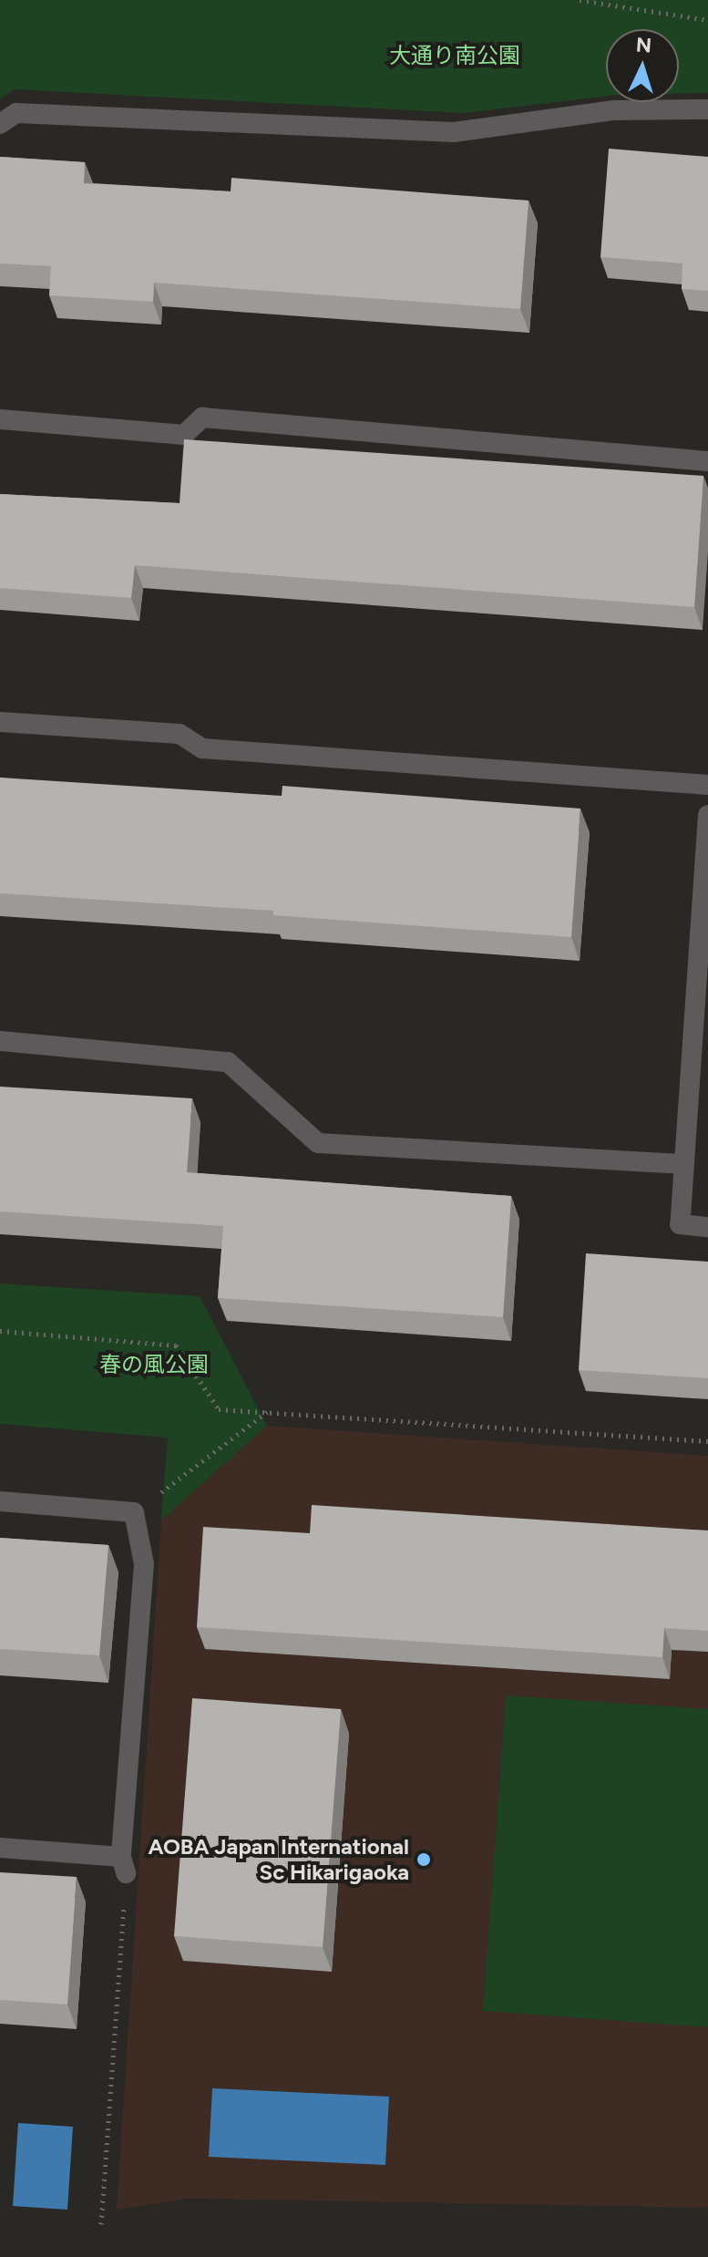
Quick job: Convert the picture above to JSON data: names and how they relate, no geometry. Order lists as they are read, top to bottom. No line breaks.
{"parks":["大通り南公園","春の風公園"],"places":["AOBA Japan International Sc Hikarigaoka"],"north":"top"}
